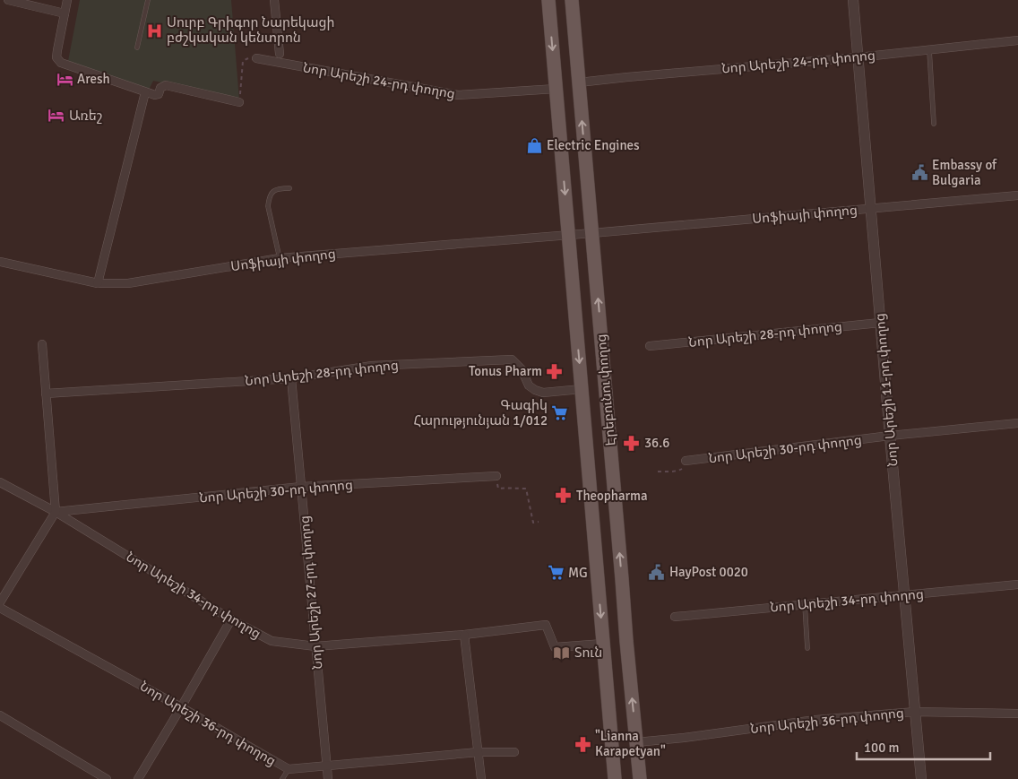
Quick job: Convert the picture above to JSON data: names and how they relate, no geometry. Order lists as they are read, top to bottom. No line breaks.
{"streets":{"main road":["Էրեբունու փողոց"],"street":["Նոր Արեշի 24-րդ փողոց","Սոֆիայի փողոց","Նոր Արեշի 28-րդ փողոց","Նոր Արեշի 11-րդ փողոց","Նոր Արեշի 30-րդ փողոց","Նոր Արեշի 27-րդ փողոց","Նոր Արեշի 34-րդ փողոց","Նոր Արեշի 36-րդ փողոց"]},"crossings":[["Նոր Արեշի 24-րդ փողոց","Էրեբունու փողոց"],["Նոր Արեշի 24-րդ փողոց","Նոր Արեշի 11-րդ փողոց"],["Սոֆիայի փողոց","Էրեբունու փողոց"],["Սոֆիայի փողոց","Նոր Արեշի 11-րդ փողոց"],["Նոր Արեշի 28-րդ փողոց","Էրեբունու փողոց"],["Նոր Արեշի 28-րդ փողոց","Նոր Արեշի 11-րդ փողոց"],["Նոր Արեշի 28-րդ փողոց","Նոր Արեշի 27-րդ փողոց"],["Էրեբունու փողոց","Նոր Արեշի 34-րդ փողոց"],["Էրեբունու փողոց","Նոր Արեշի 36-րդ փողոց"],["Նոր Արեշի 11-րդ փողոց","Նոր Արեշի 30-րդ փողոց"],["Նոր Արեշի 11-րդ փողոց","Նոր Արեշի 34-րդ փողոց"],["Նոր Արեշի 11-րդ փողոց","Նոր Արեշի 36-րդ փողոց"],["Նոր Արեշի 30-րդ փողոց","Նոր Արեշի 27-րդ փողոց"],["Նոր Արեշի 30-րդ փողոց","Նոր Արեշի 34-րդ փողոց"],["Նոր Արեշի 27-րդ փողոց","Նոր Արեշի 34-րդ փողոց"],["Նոր Արեշի 27-րդ փողոց","Նոր Արեշի 36-րդ փողոց"]],"places":{"hospital":["Սուրբ Գրիգոր Նարեկացի բժշկական կենտրոն"],"hotel":["Aresh","Առեշ"],"shop":["Electric Engines"],"public building":["Embassy of Bulgaria","HayPost 0020"],"pharmacy":["Tonus Pharm","36.6","Theopharma","\"Lianna Karapetyan\""],"supermarket":["Գագիկ Հարությունյան 1/012","MG"],"library":["Տուն"]},"scale_bar":"100 m"}
